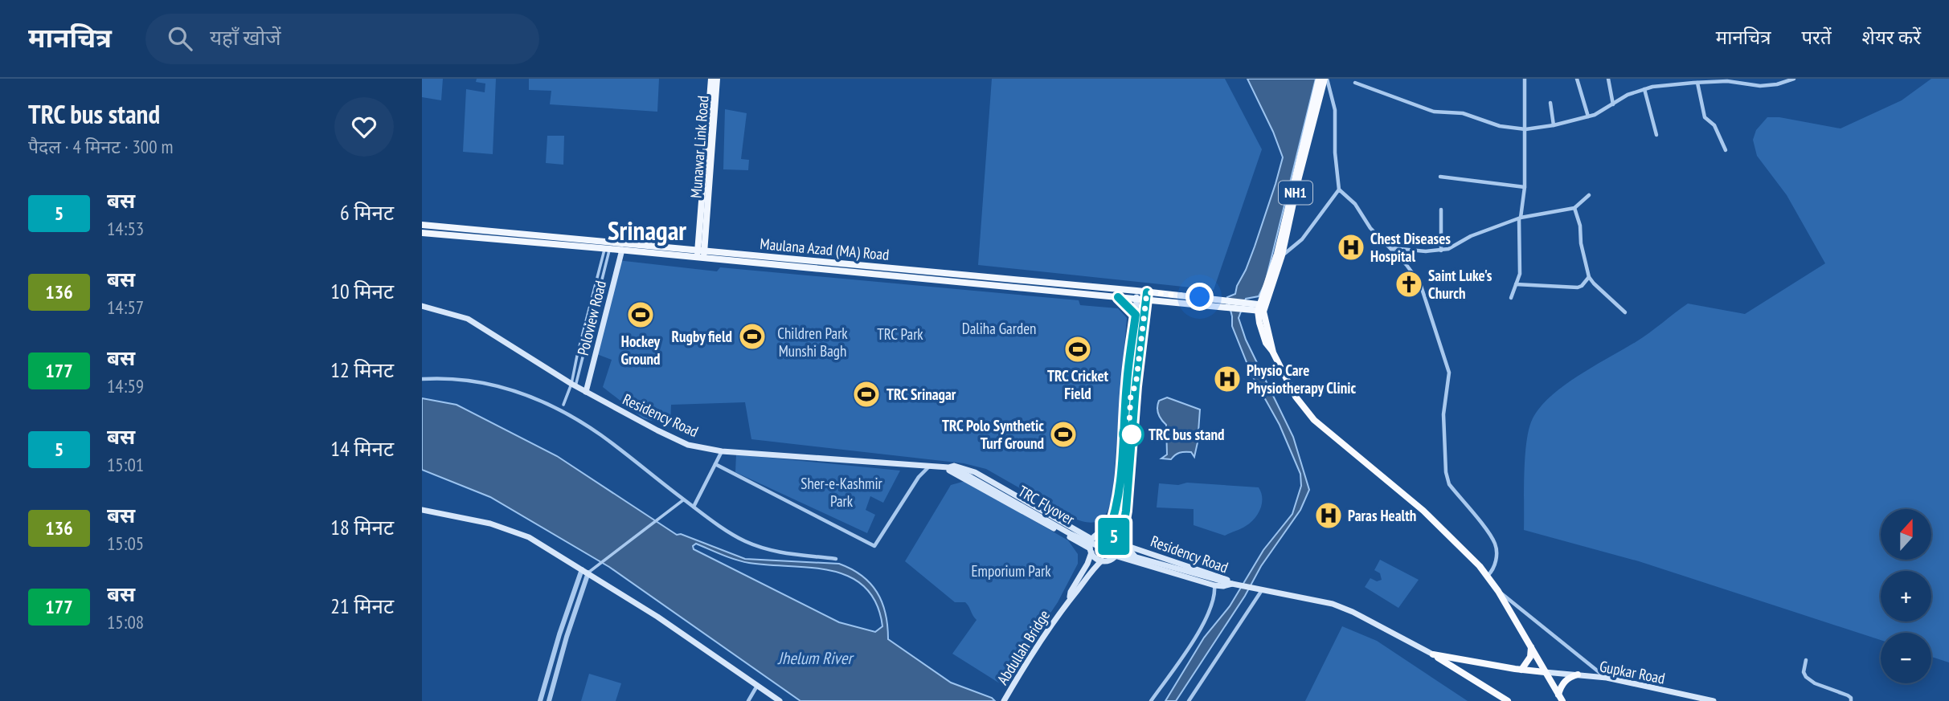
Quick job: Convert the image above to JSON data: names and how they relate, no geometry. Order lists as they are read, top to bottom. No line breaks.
{"streets":{"highway":["NH1"],"main road":["Munawar Link Road","Maulana Azad (MA) Road","Poloview Road","Residency Road","TRC Flyover","Abdullah Bridge","Gupkar Road"]},"crossings":[["Munawar Link Road","Maulana Azad (MA) Road"],["NH1","Maulana Azad (MA) Road"],["Maulana Azad (MA) Road","Poloview Road"],["Poloview Road","Residency Road"],["Residency Road","TRC Flyover"]],"districts":["Srinagar"],"water":["Jhelum River"],"parks":["Daliha Garden","Children Park Munshi Bagh","TRC Park","Sher-e-Kashmir Park","Emporium Park"],"places":{"hospital":["Chest Diseases Hospital","Physio Care Physiotherapy Clinic","Paras Health"],"church":["Saint Luke's Church"],"sports":["Hockey Ground","Rugby field","TRC Cricket Field","TRC Srinagar","TRC Polo Synthetic Turf Ground"],"other":["TRC bus stand"]},"lines":["bus line 5"],"north":"top","page":{"header":"मानचित्र","search":"यहाँ खोजें","nav":["मानचित्र","परतें","शेयर करें"],"heading":["TRC bus stand","पैदल · 4 मिनट · 300 m"],"on_map":"5","list":[{"mark":"5","name":"बस","note":"14:53","value":"6 मिनट"},{"mark":"136","name":"बस","note":"14:57","value":"10 मिनट"},{"mark":"177","name":"बस","note":"14:59","value":"12 मिनट"},{"mark":"5","name":"बस","note":"15:01","value":"14 मिनट"},{"mark":"136","name":"बस","note":"15:05","value":"18 मिनट"},{"mark":"177","name":"बस","note":"15:08","value":"21 मिनट"}],"map_buttons":["+","−"]}}
